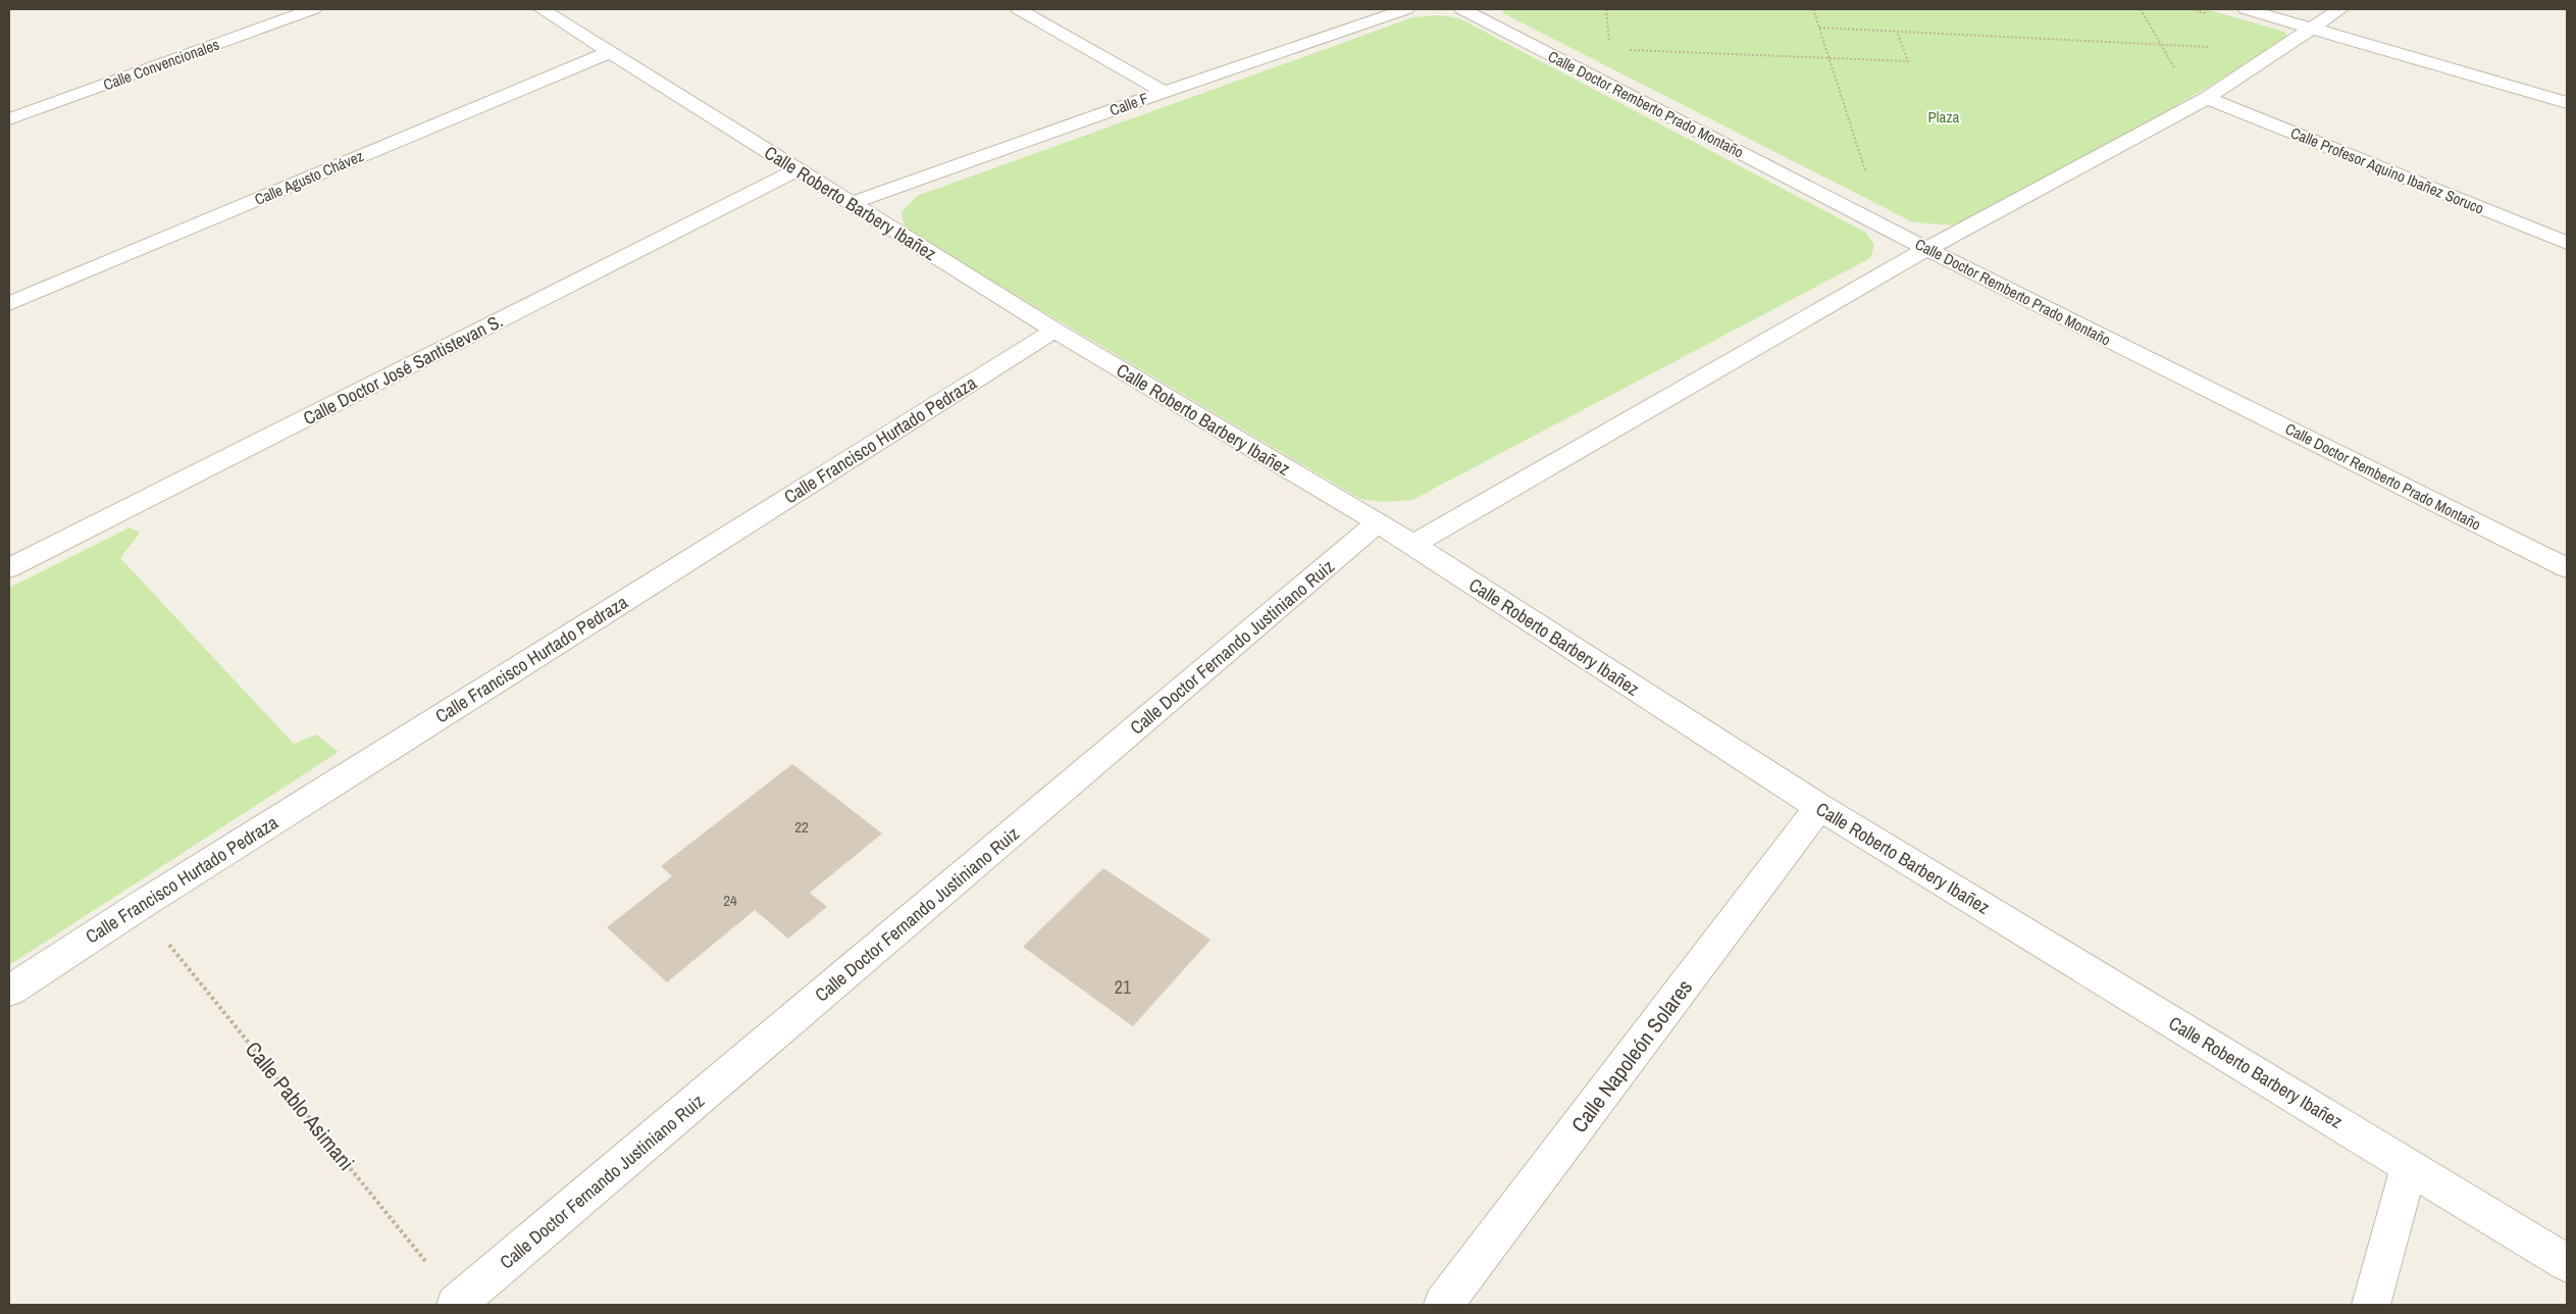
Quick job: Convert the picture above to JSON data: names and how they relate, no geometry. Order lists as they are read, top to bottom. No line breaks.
{"streets":{"street":["Calle Convencionales","Calle F","Calle Doctor Remberto Prado Montaño","Calle Profesor Aquino Ibañez Soruco","Calle Agusto Chávez","Calle Roberto Barbery Ibañez","Calle Doctor José Santistevan S.","Calle Francisco Hurtado Pedraza","Calle Doctor Fernando Justiniano Ruiz","Calle Napoleón Solares"],"path":["Calle Pablo Asimani"]},"crossings":[["Calle F","Calle Roberto Barbery Ibañez"],["Calle Agusto Chávez","Calle Roberto Barbery Ibañez"],["Calle Roberto Barbery Ibañez","Calle Doctor José Santistevan S."],["Calle Roberto Barbery Ibañez","Calle Francisco Hurtado Pedraza"],["Calle Roberto Barbery Ibañez","Calle Doctor Fernando Justiniano Ruiz"],["Calle Roberto Barbery Ibañez","Calle Napoleón Solares"],["Calle Francisco Hurtado Pedraza","Calle Pablo Asimani"],["Calle Doctor Fernando Justiniano Ruiz","Calle Pablo Asimani"]],"parks":["Plaza"],"house_numbers":["22","24","21"]}
